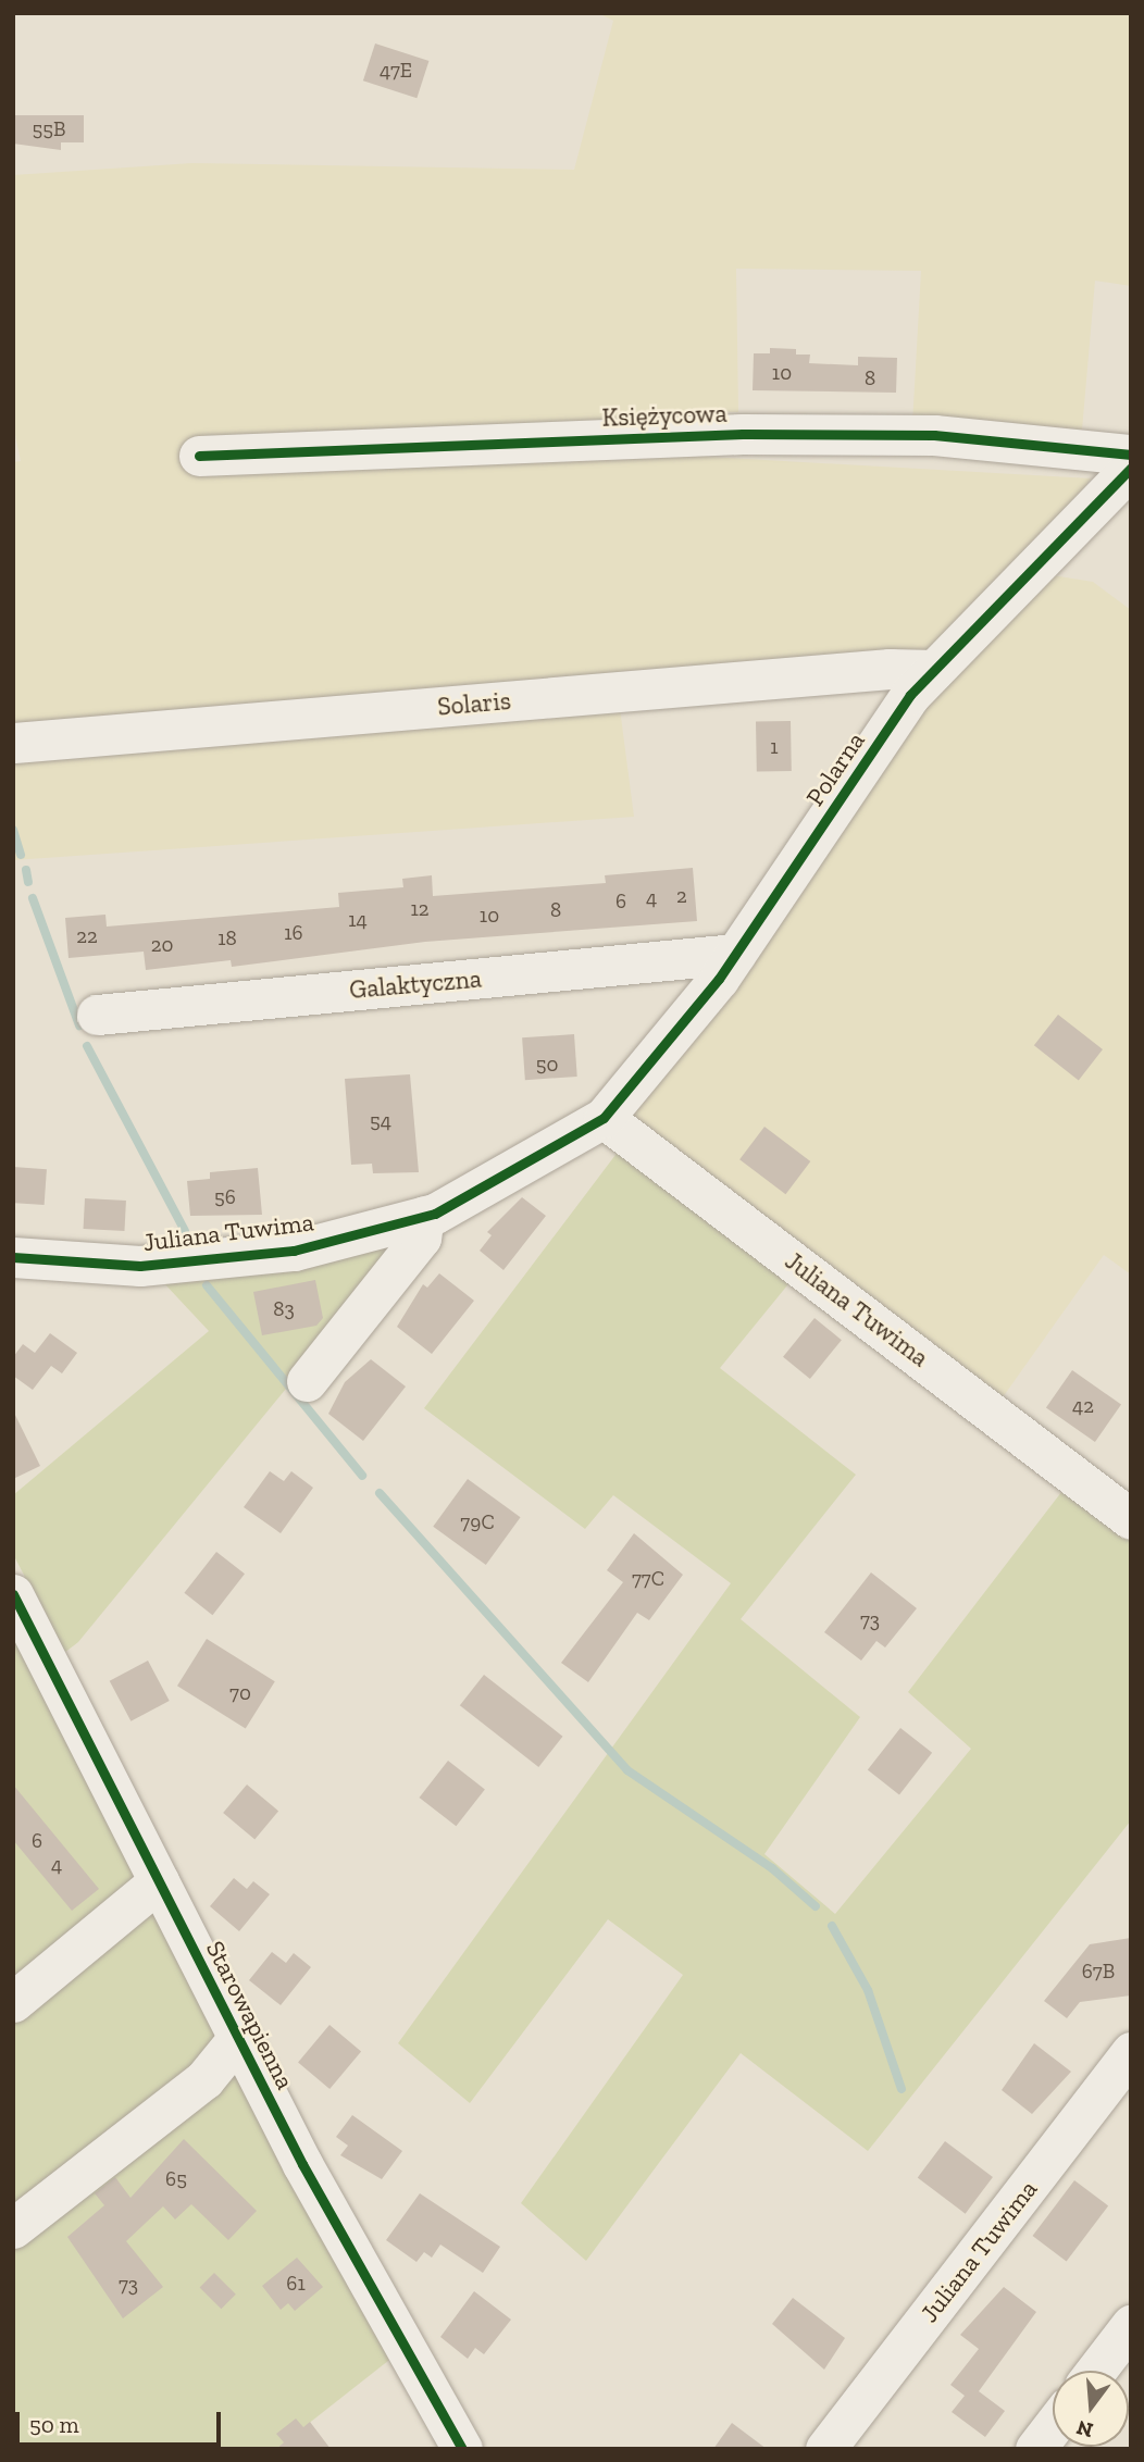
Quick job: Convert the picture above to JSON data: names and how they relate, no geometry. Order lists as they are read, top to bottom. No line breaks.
{"streets":{"street":["Księżycowa","Solaris","Polarna","Galaktyczna","Juliana Tuwima","Starowapienna"]},"crossings":[["Solaris","Polarna"],["Polarna","Galaktyczna"],["Polarna","Juliana Tuwima"]],"house_numbers":["47E","55B","10","8","1","2","4","6","12","8","10","14","16","22","18","20","50","54","56","83","42","79C","77C","73","70","6","4","67B","65","61","73"],"scale_bar":"50 m","north":"bottom"}
